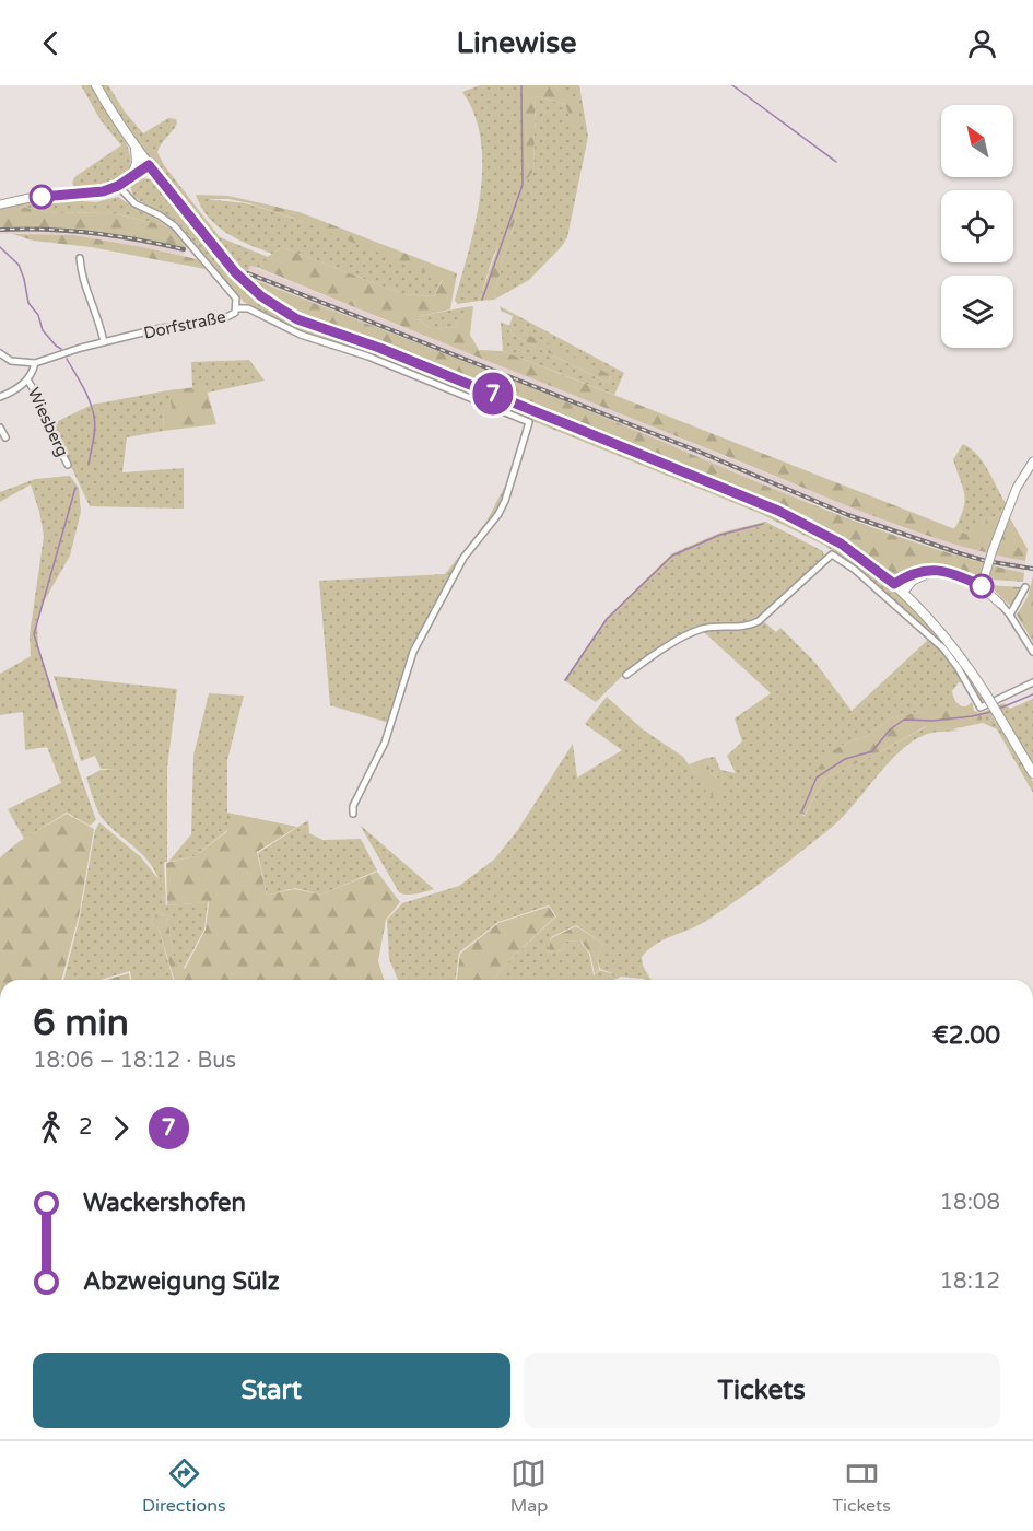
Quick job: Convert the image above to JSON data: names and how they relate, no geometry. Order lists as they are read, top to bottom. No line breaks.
{"streets":{"street":["Dorfstraße","Wiesberg"]},"lines":["bus line 7"],"north":"top left","page":{"header":"Linewise","on_map":"7","heading":["6 min","18:06 – 18:12 · Bus","€2.00"],"legs":["2","7"],"list":[{"name":"Wackershofen","value":"18:08"},{"name":"Abzweigung Sülz","value":"18:12"}],"buttons":["Start","Tickets"],"tabs":["Directions","Map","Tickets"]}}
